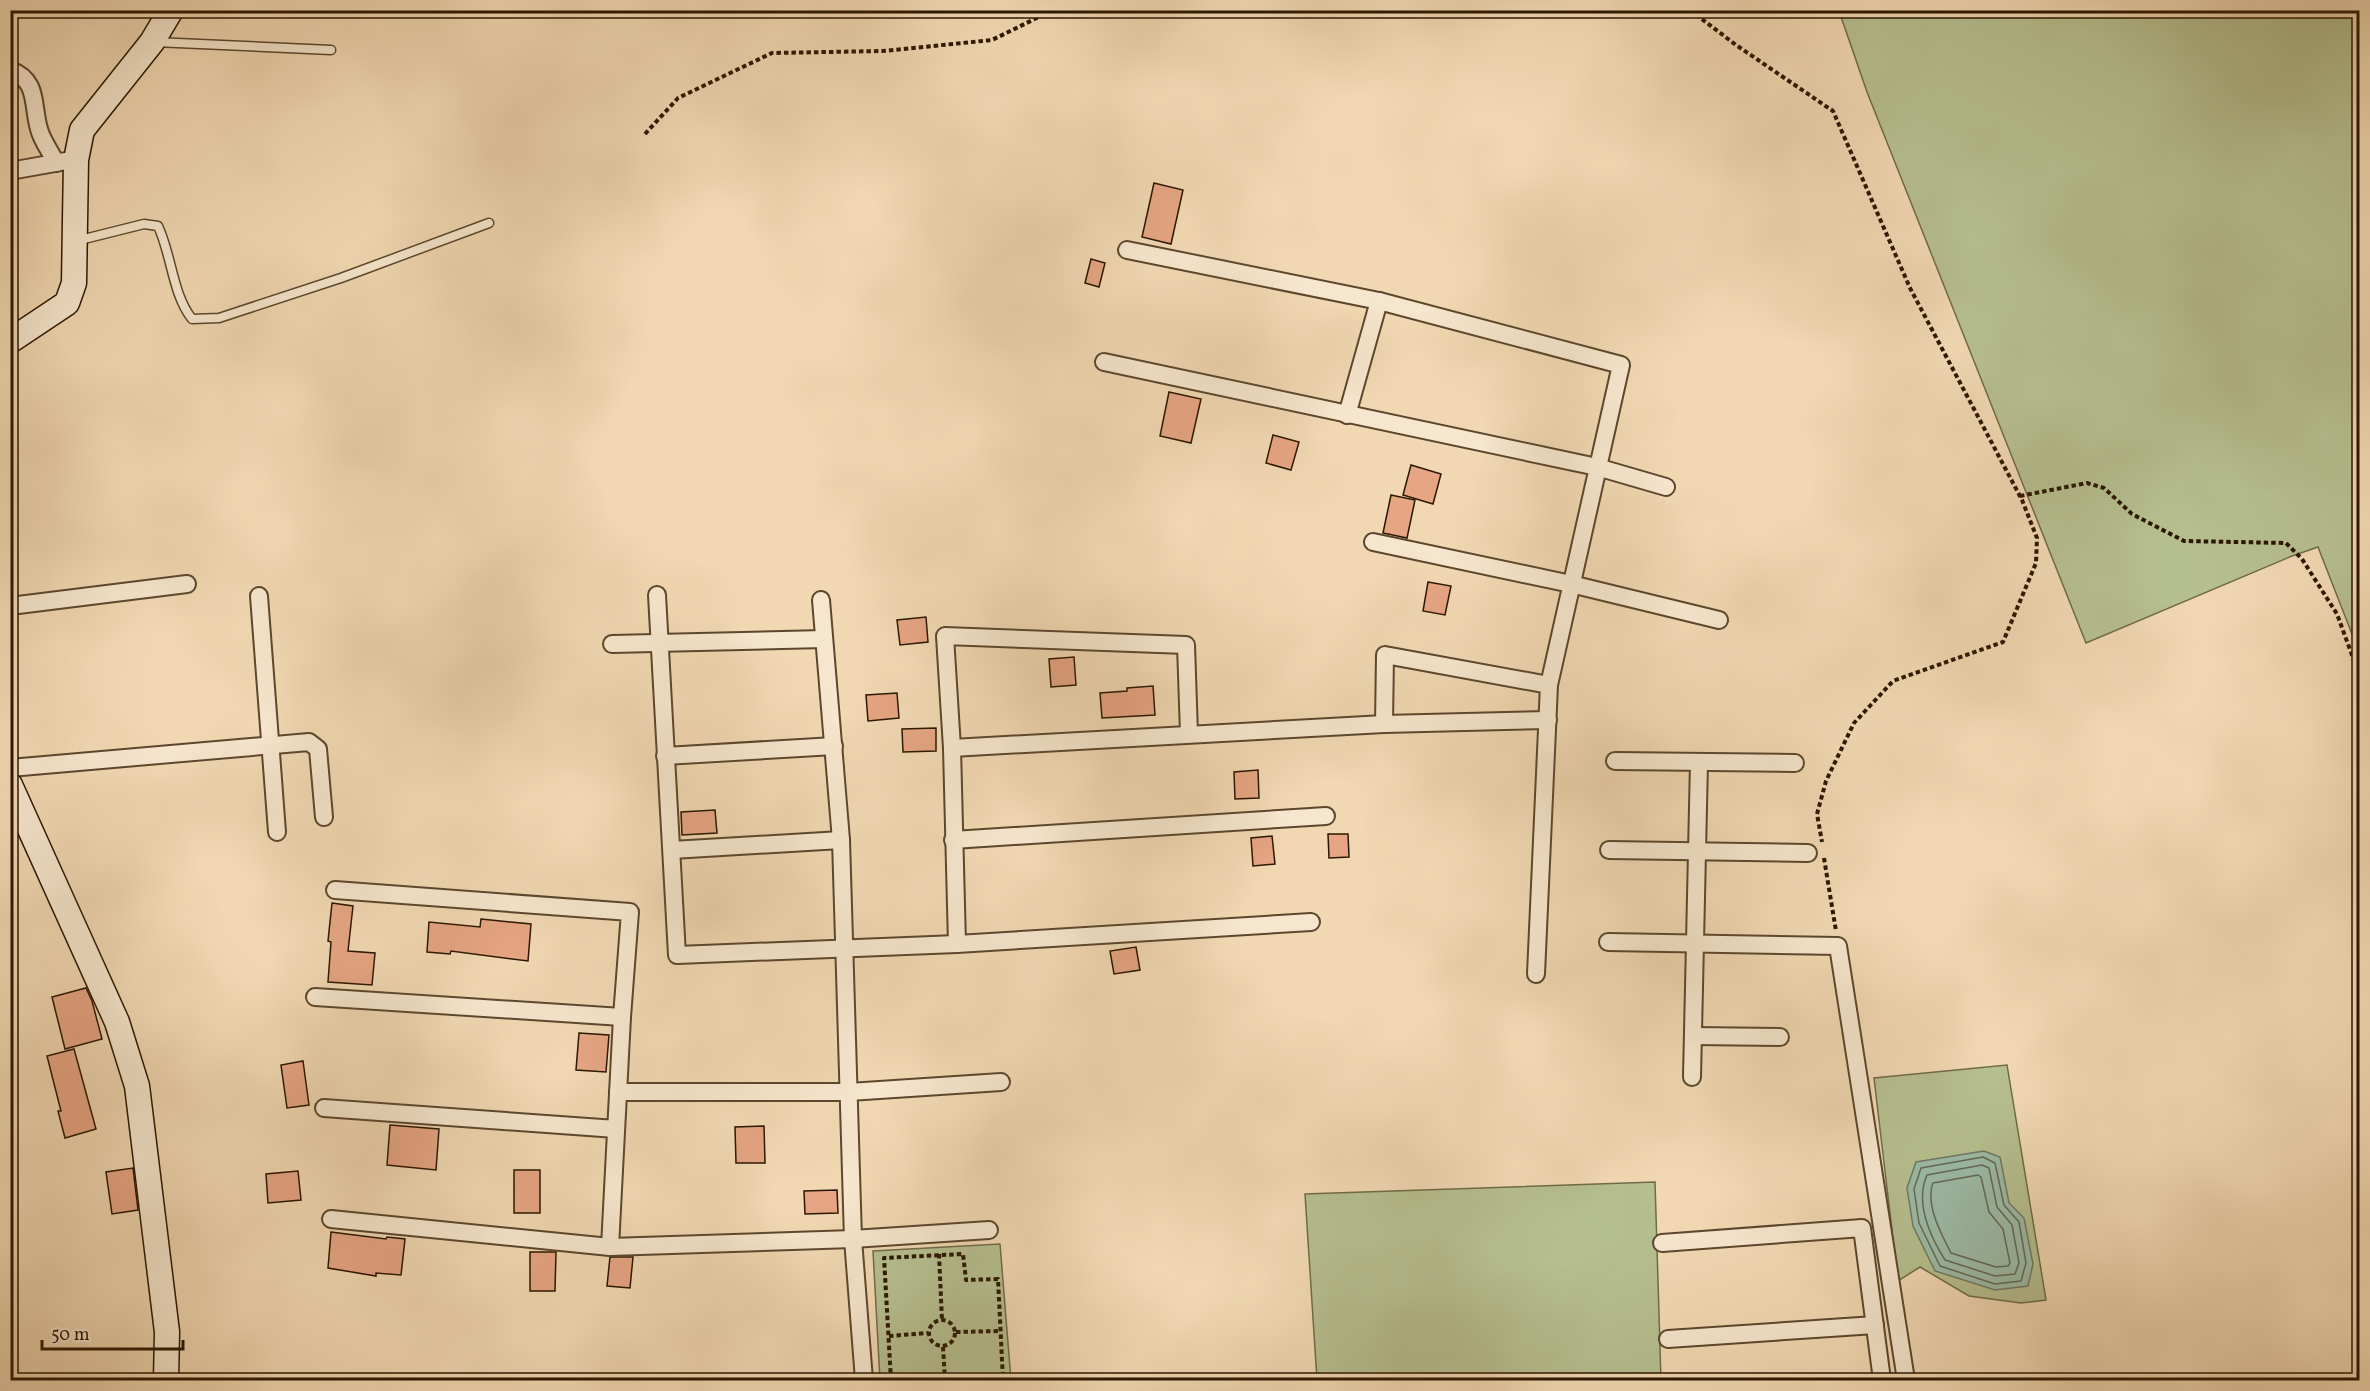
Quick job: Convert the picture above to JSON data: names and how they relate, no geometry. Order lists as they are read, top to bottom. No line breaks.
{"scale_bar":"50 m"}
